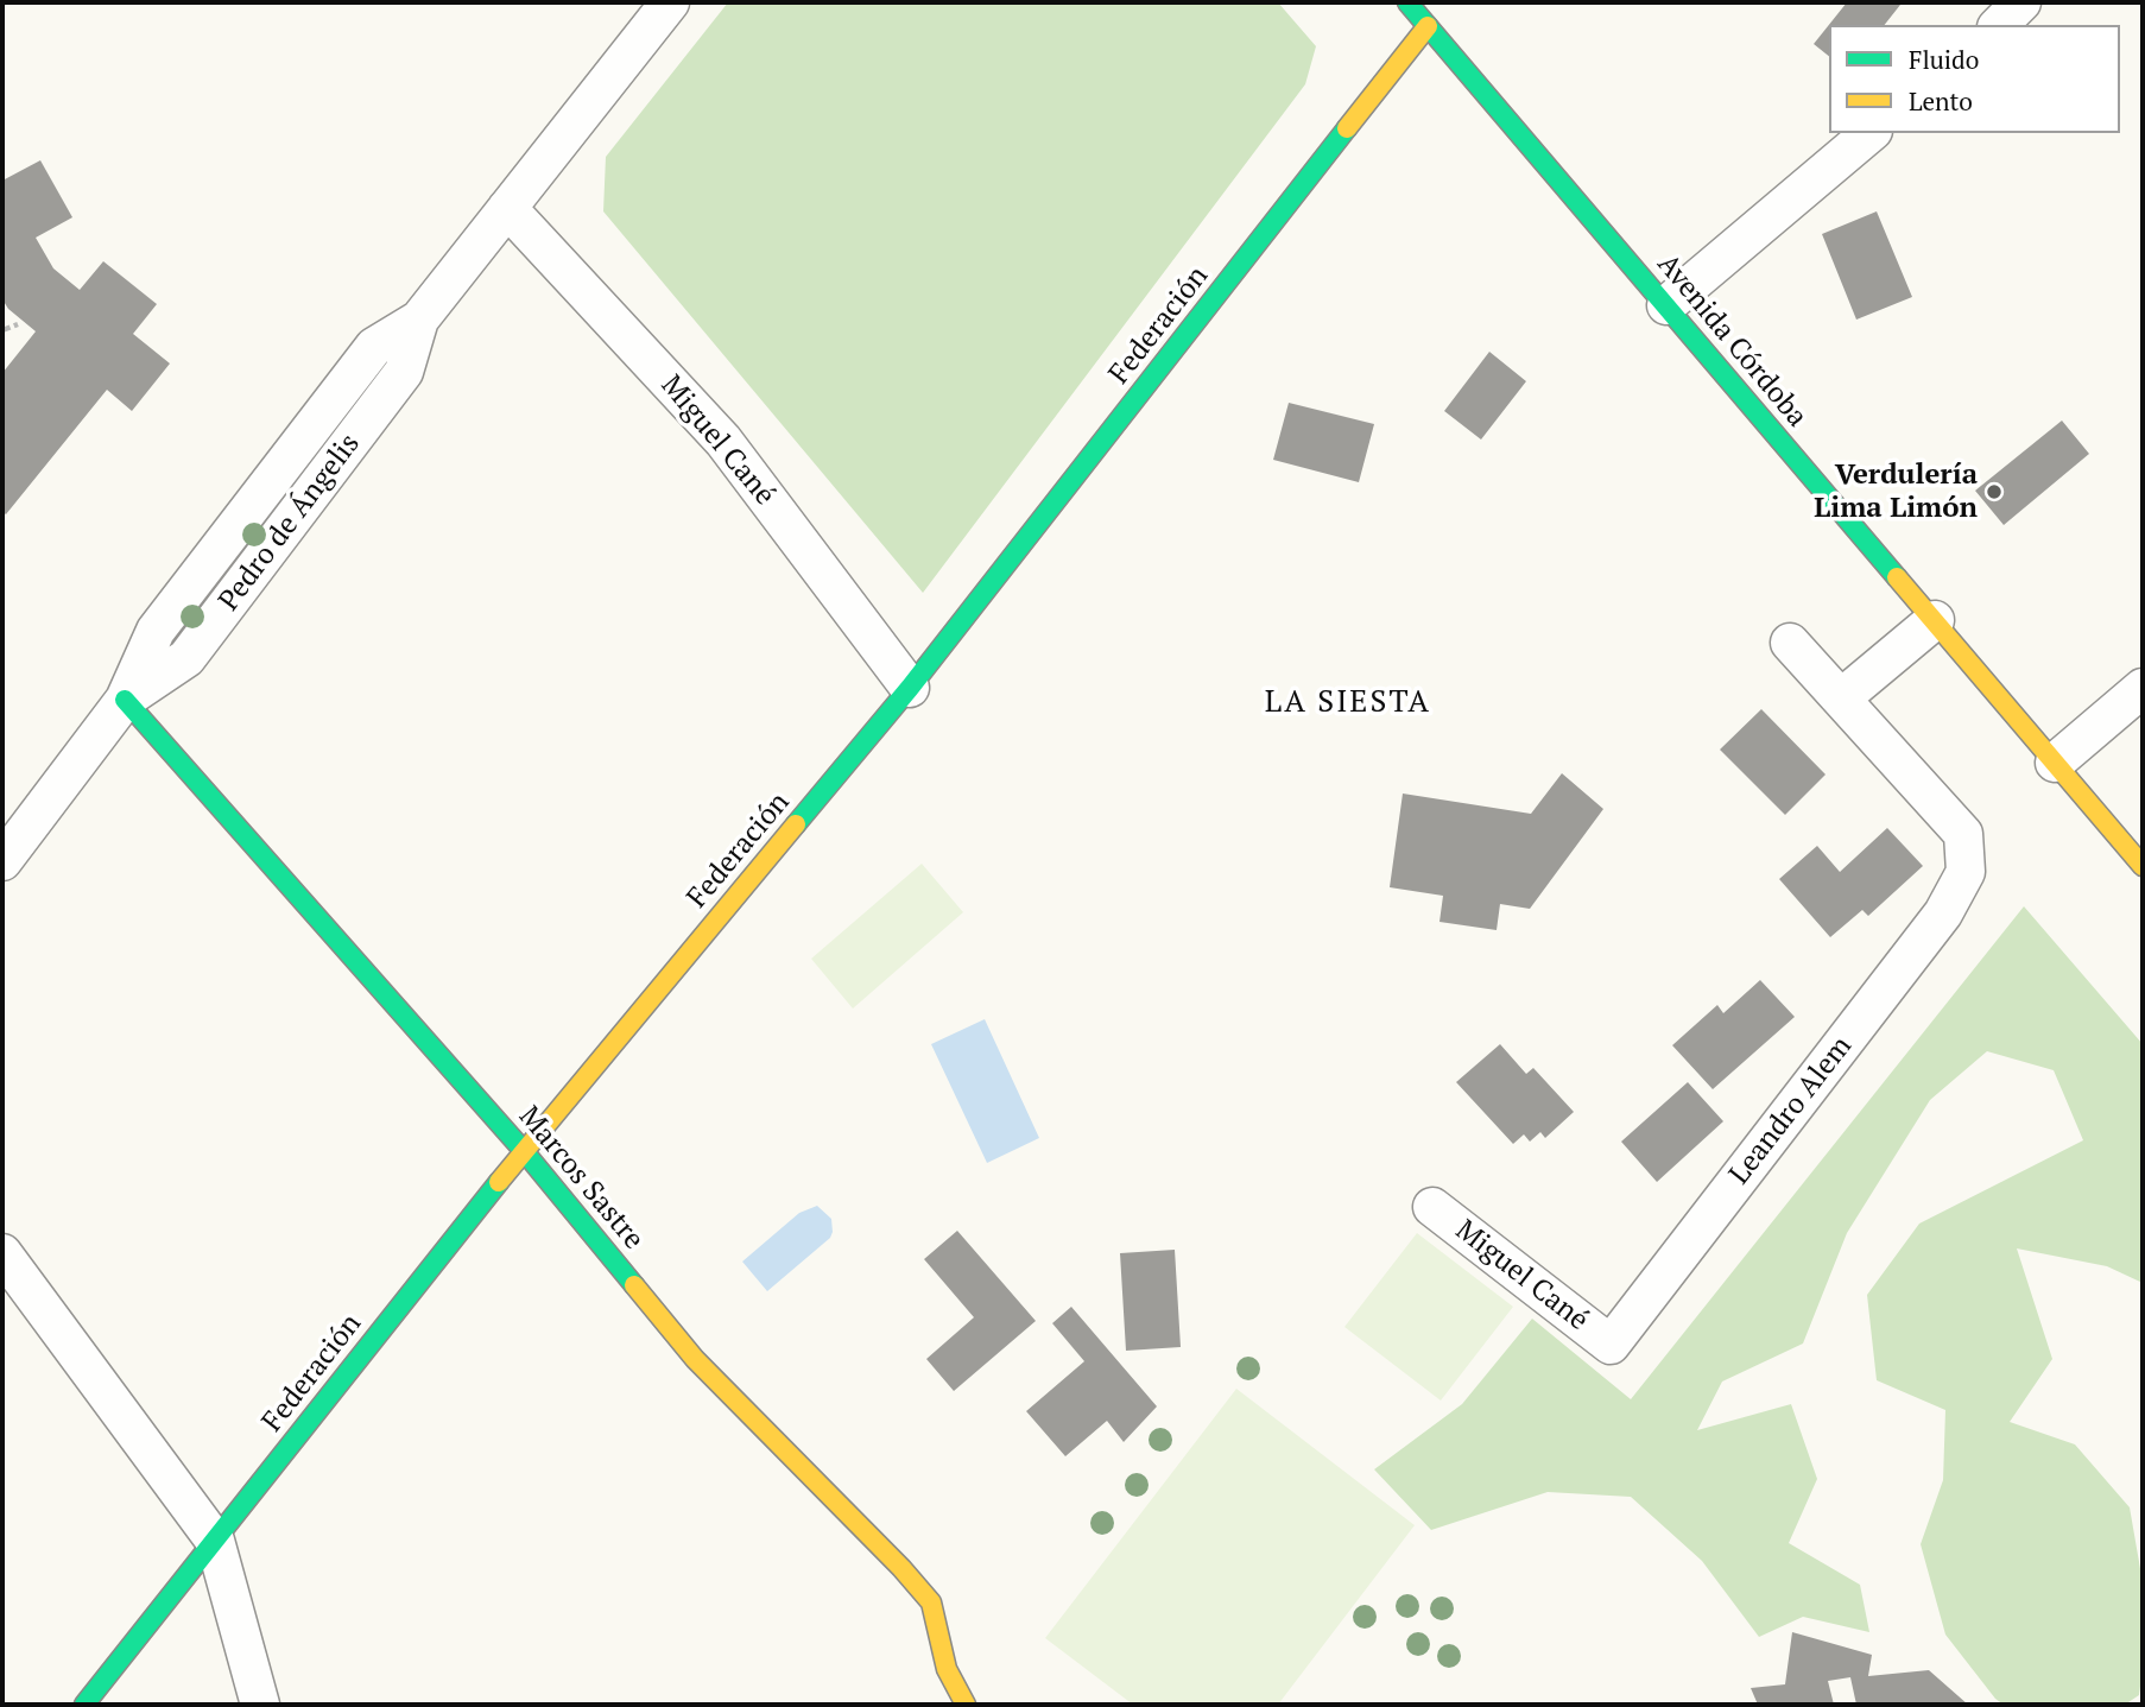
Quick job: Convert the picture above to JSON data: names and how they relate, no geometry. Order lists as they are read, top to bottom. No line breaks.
{"streets":{"street":["Federación","Avenida Córdoba","Miguel Cané","Pedro de Ángelis","Leandro Alem","Marcos Sastre"]},"crossings":[["Federación","Avenida Córdoba"],["Federación","Miguel Cané"],["Federación","Marcos Sastre"],["Miguel Cané","Pedro de Ángelis"],["Miguel Cané","Leandro Alem"],["Pedro de Ángelis","Marcos Sastre"]],"districts":["LA SIESTA"],"places":["Verdulería Lima Limón"],"legend":["Fluido","Lento"]}
